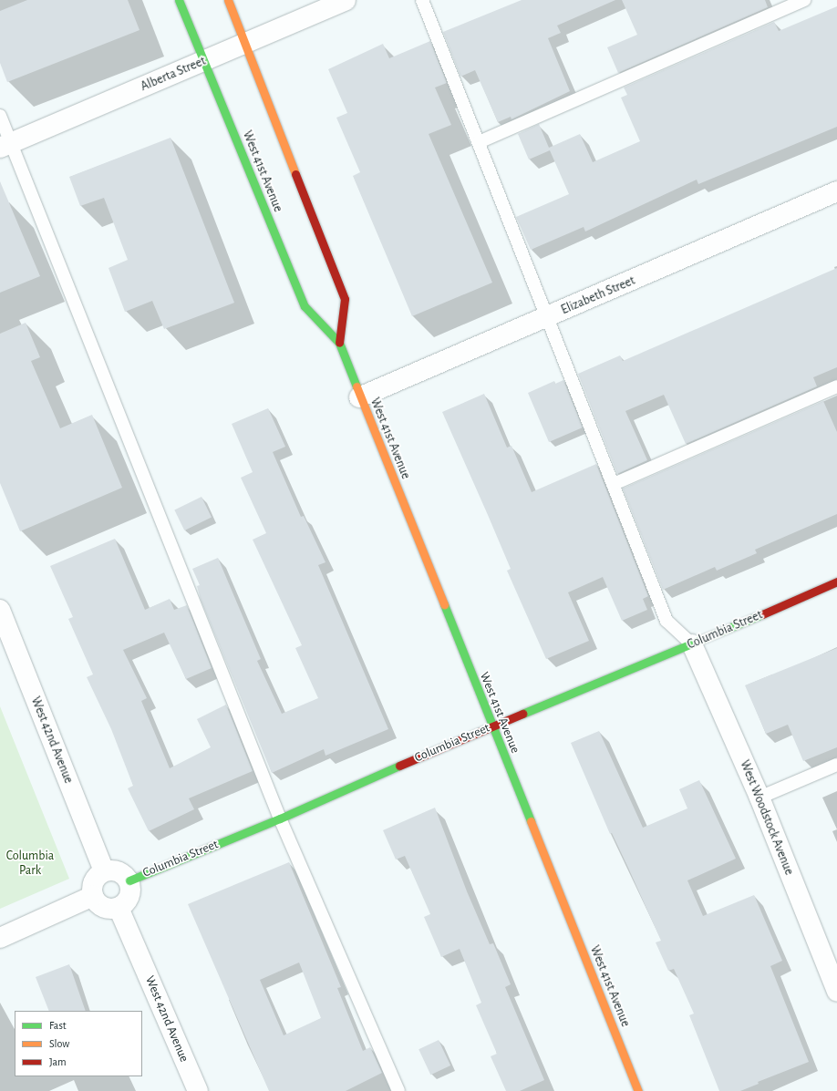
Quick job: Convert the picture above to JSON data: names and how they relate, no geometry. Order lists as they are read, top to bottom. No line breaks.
{"streets":{"main road":["West 41st Avenue","Columbia Street"],"street":["Alberta Street","Elizabeth Street","West 42nd Avenue","West Woodstock Avenue"]},"crossings":[["Alberta Street","West 41st Avenue"],["West 41st Avenue","Elizabeth Street"],["West 41st Avenue","Columbia Street"],["Columbia Street","West 42nd Avenue"],["Columbia Street","West Woodstock Avenue"]],"parks":["Columbia Park"],"legend":["Fast","Slow","Jam"]}
